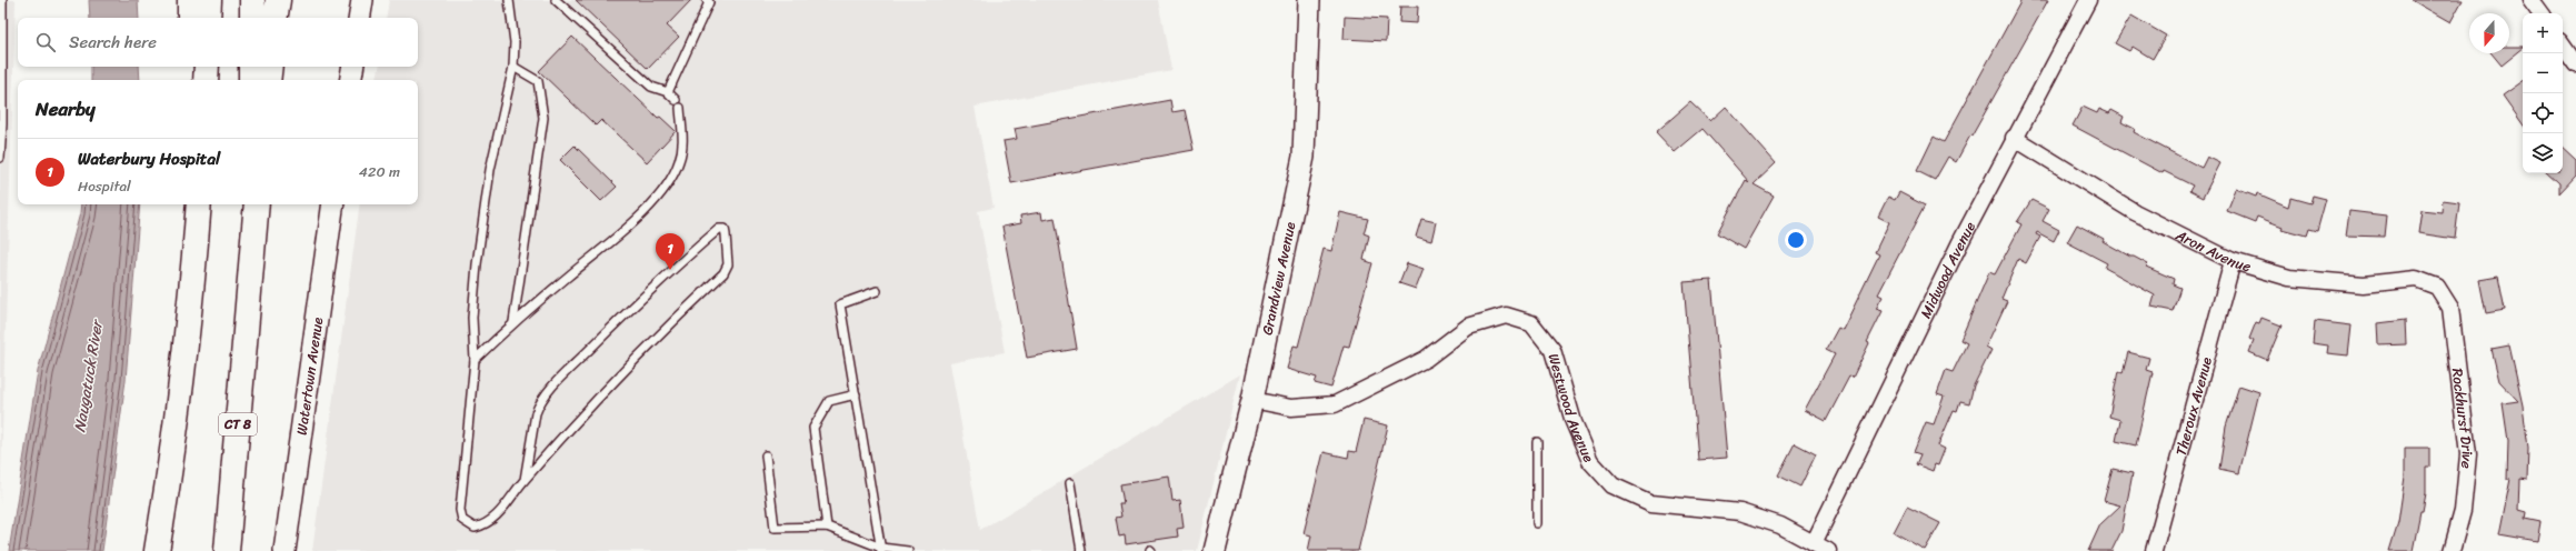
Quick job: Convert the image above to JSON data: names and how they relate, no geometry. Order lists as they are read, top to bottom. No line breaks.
{"streets":{"highway":["CT 8"],"main road":["Grandview Avenue","Watertown Avenue"],"street":["Aron Avenue","Midwood Avenue","Westwood Avenue","Theroux Avenue","Rockhurst Drive"]},"crossings":[["Aron Avenue","Midwood Avenue"],["Aron Avenue","Theroux Avenue"],["Aron Avenue","Rockhurst Drive"],["Midwood Avenue","Westwood Avenue"],["Grandview Avenue","Westwood Avenue"]],"water":["Naugatuck River"],"north":"bottom","page":{"map_buttons":["+","−"],"search":"Search here","heading":"Nearby","list":[{"mark":"1","name":"Waterbury Hospital","note":"Hospital","value":"420 m"}],"pins":"1"}}
